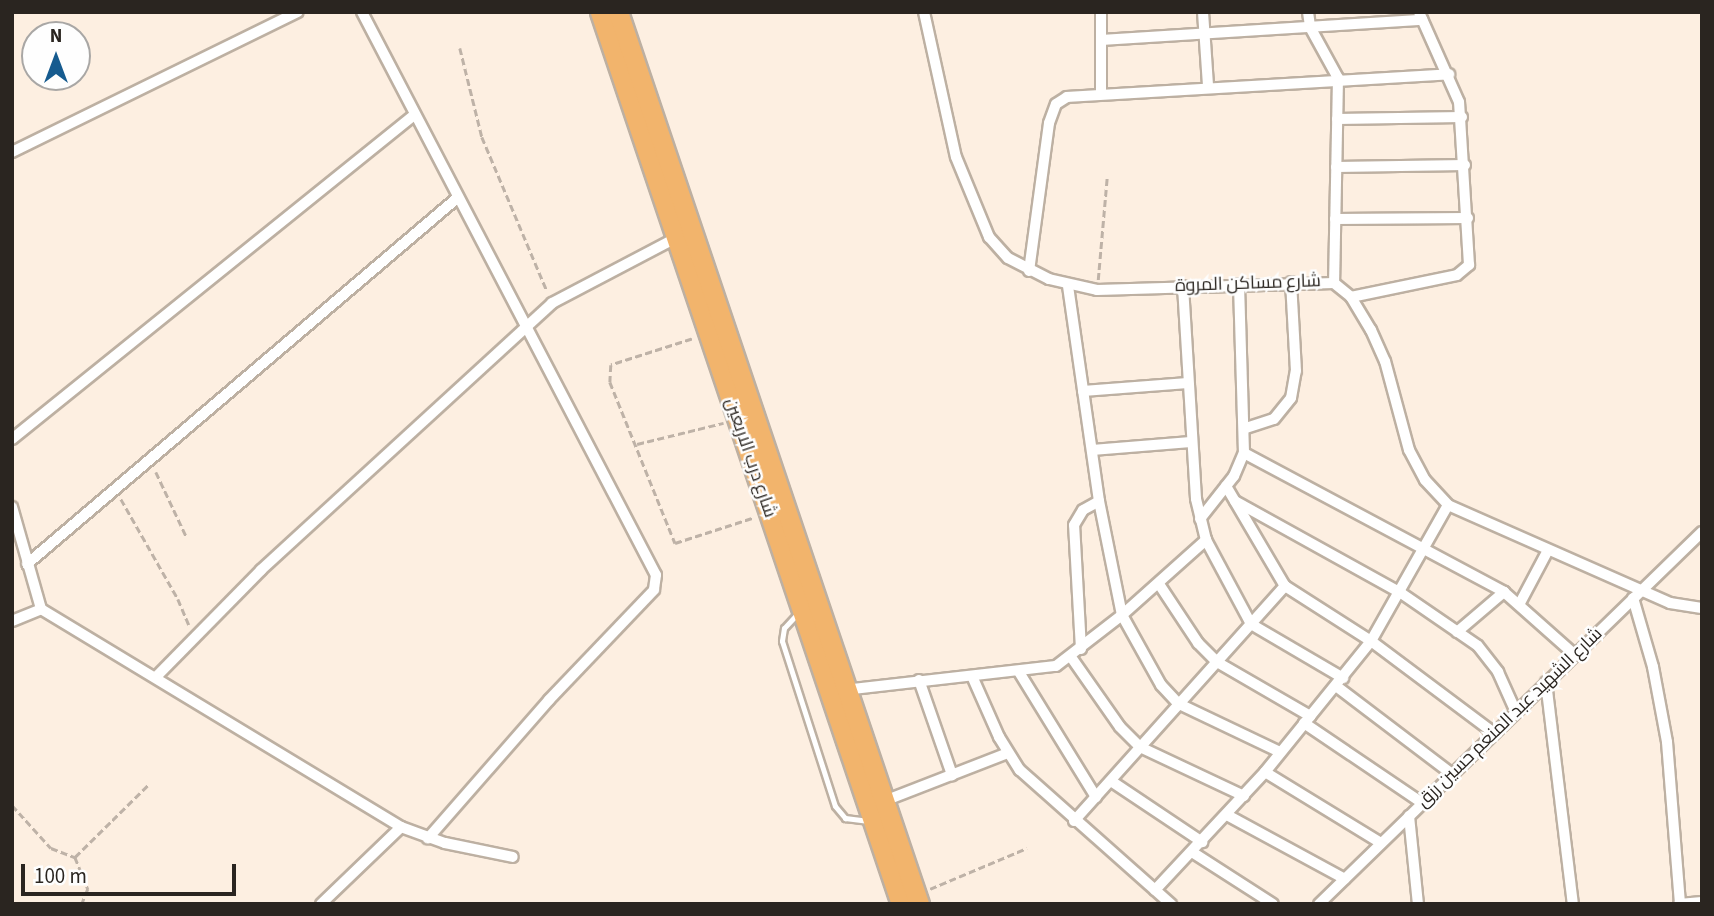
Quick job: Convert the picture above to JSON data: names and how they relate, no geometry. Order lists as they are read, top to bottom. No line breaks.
{"streets":{"highway":["شارع درب الاربعين"],"street":["شارع مساكن المروة","شارع الشهيد عبد المنعم حسين رزق"]},"crossings":[["شارع مساكن المروة","شارع الشهيد عبد المنعم حسين رزق"]],"scale_bar":"100 m","north":"top"}
